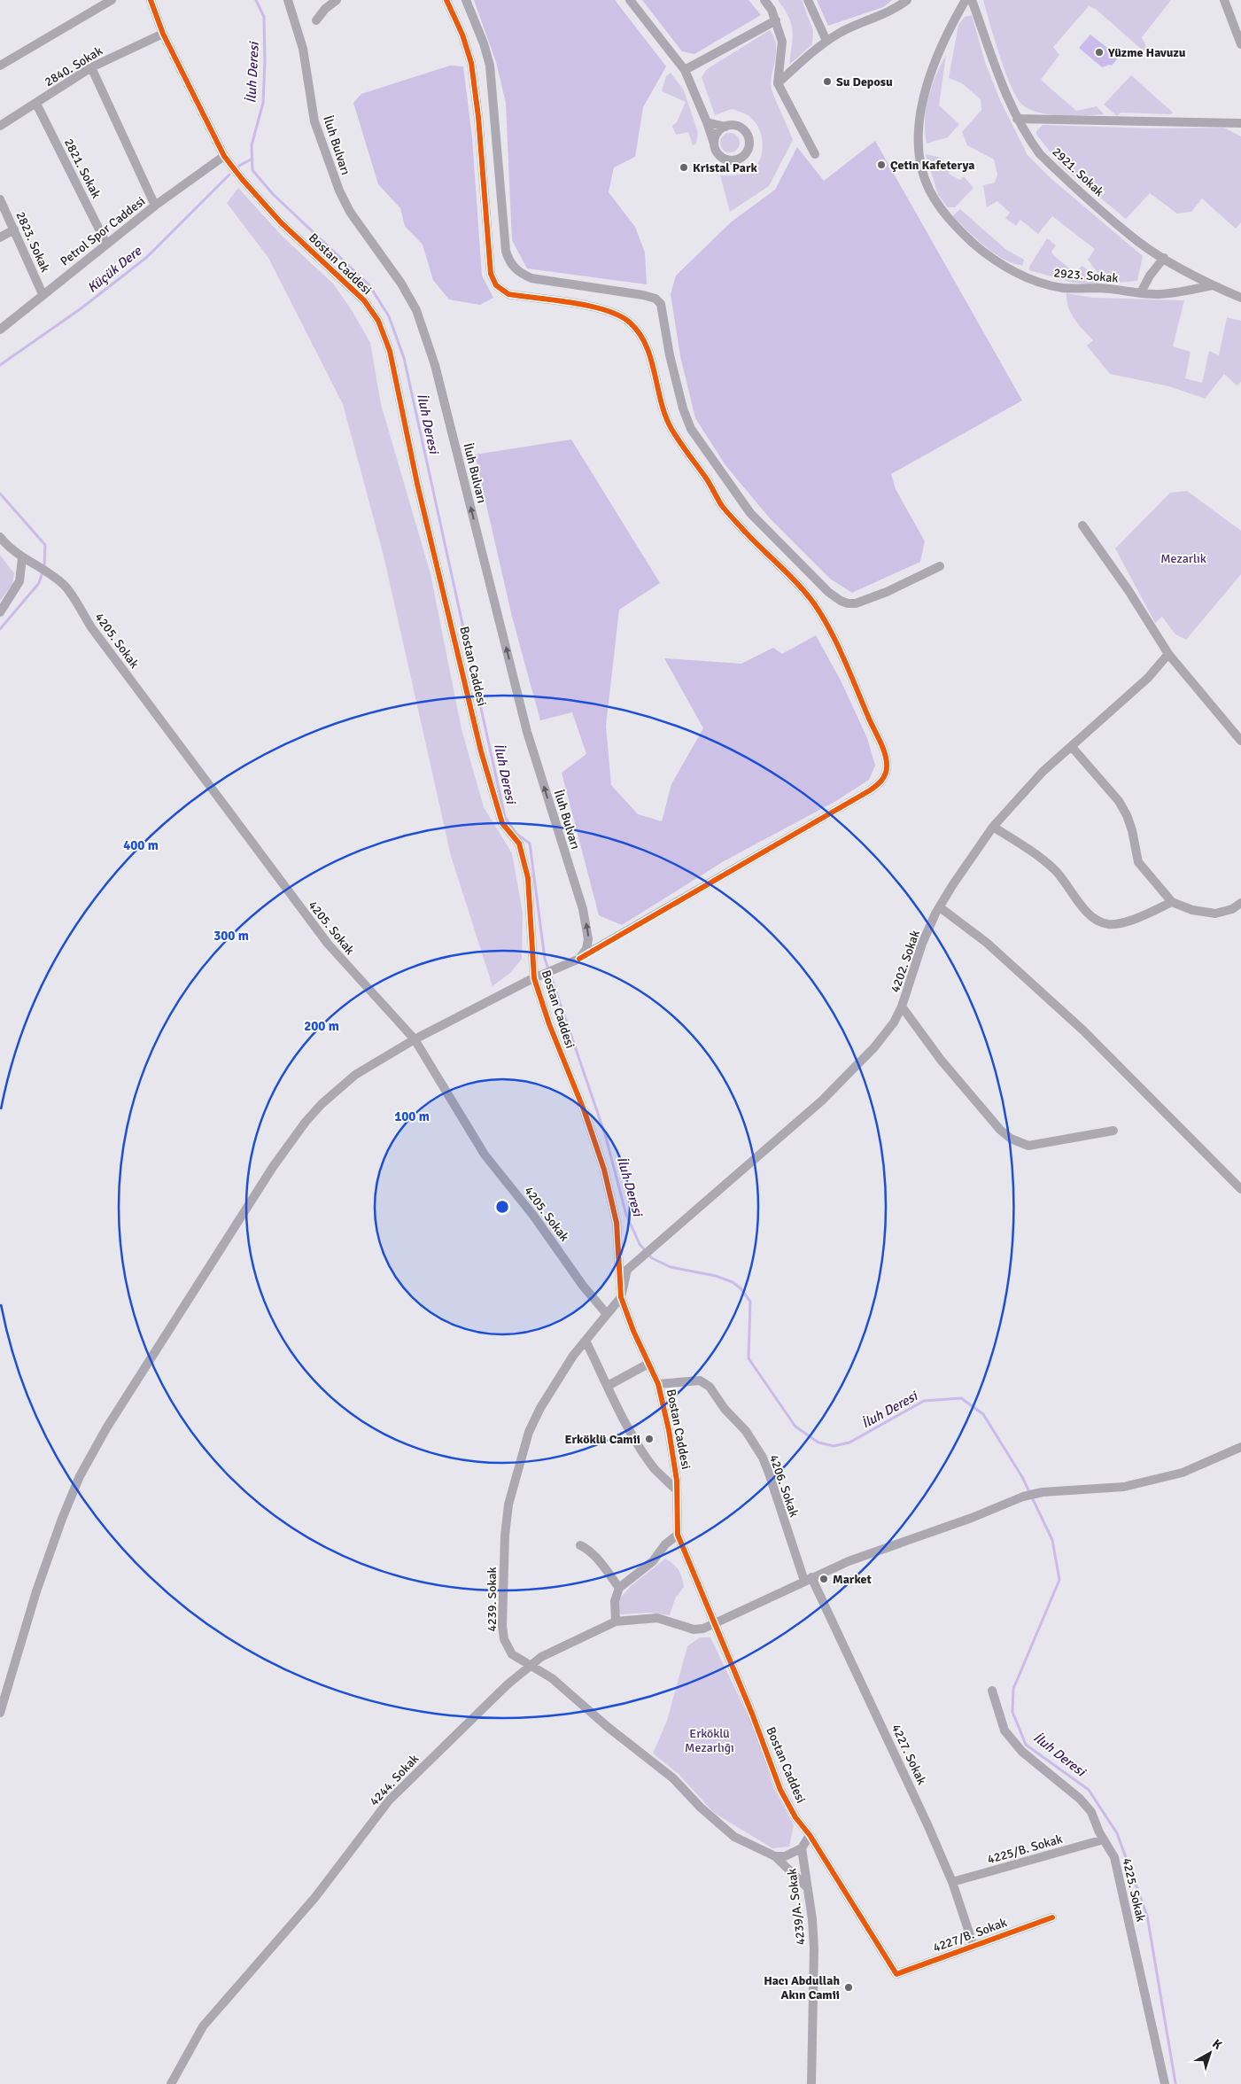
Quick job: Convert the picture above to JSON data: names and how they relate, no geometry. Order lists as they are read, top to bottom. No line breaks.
{"streets":{"street":["2840. Sokak","İluh Bulvarı","2821. Sokak","2921. Sokak","Petrol Spor Caddesi","2823. Sokak","Bostan Caddesi","2923. Sokak","4205. Sokak","4202. Sokak","4206. Sokak","4239. Sokak","4227. Sokak","4244. Sokak","4225/B. Sokak","4225. Sokak","4239/A. Sokak","4227/B. Sokak"]},"crossings":[["2840. Sokak","2821. Sokak"],["2840. Sokak","Bostan Caddesi"],["2821. Sokak","Petrol Spor Caddesi"],["2921. Sokak","2923. Sokak"],["Petrol Spor Caddesi","2823. Sokak"],["Petrol Spor Caddesi","Bostan Caddesi"],["Bostan Caddesi","4206. Sokak"],["Bostan Caddesi","4239. Sokak"],["Bostan Caddesi","4244. Sokak"],["Bostan Caddesi","4227/B. Sokak"],["4205. Sokak","4239. Sokak"],["4202. Sokak","4239. Sokak"],["4206. Sokak","4227. Sokak"],["4206. Sokak","4244. Sokak"],["4239. Sokak","4244. Sokak"],["4239. Sokak","4239/A. Sokak"],["4227. Sokak","4244. Sokak"],["4227. Sokak","4225/B. Sokak"],["4227. Sokak","4227/B. Sokak"],["4225/B. Sokak","4225. Sokak"]],"one_way":["İluh Bulvarı"],"water":["İluh Deresi","Küçük Dere"],"parks":["Mezarlık","Erköklü Mezarlığı"],"places":["Yüzme Havuzu","Su Deposu","Çetin Kafeterya","Kristal Park","Erköklü Camii","Market","Hacı Abdullah Akın Camii"],"north":"top right","rings":["400 m","300 m","200 m","100 m"]}
